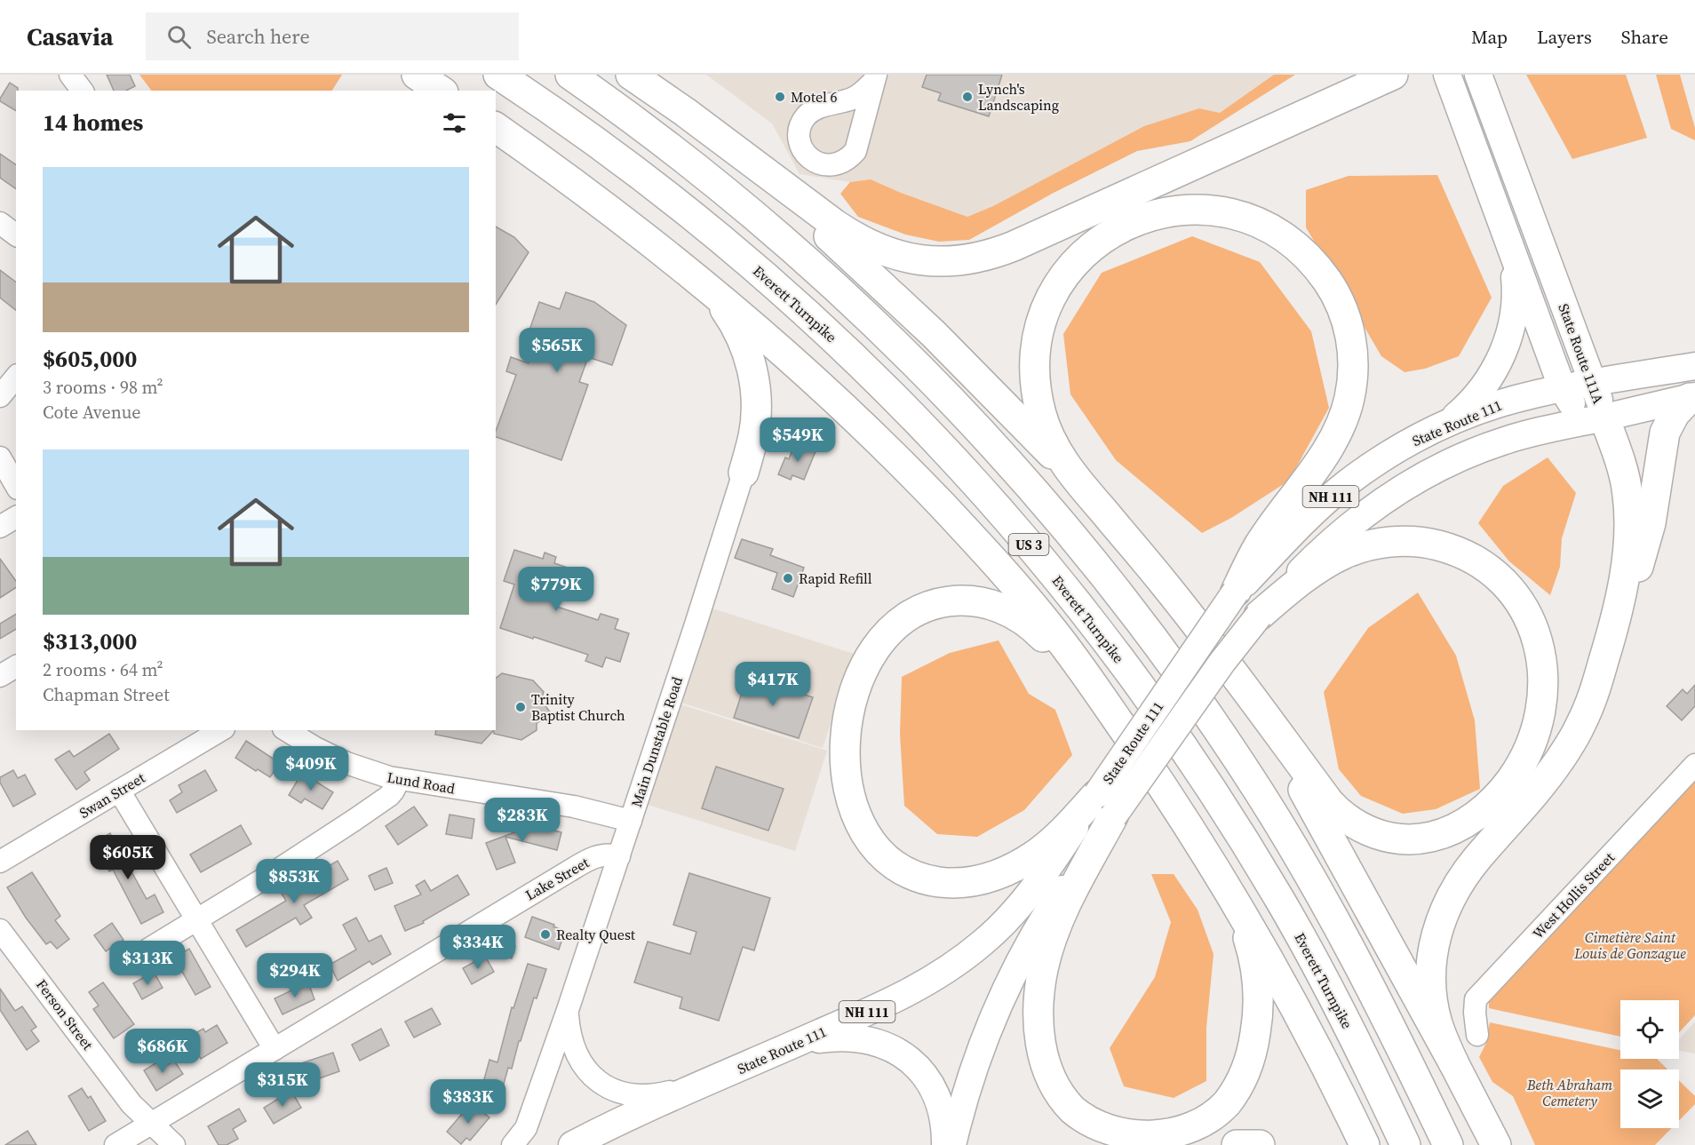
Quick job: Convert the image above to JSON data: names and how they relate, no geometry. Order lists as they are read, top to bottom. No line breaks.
{"streets":{"highway":["Everett Turnpike","US 3"],"main road":["State Route 111A","State Route 111","NH 111"],"street":["Main Dunstable Road","Lund Road","Swan Street","Lake Street","West Hollis Street","Ferson Street"]},"crossings":[["State Route 111A","State Route 111"],["State Route 111","Main Dunstable Road"],["Main Dunstable Road","Lund Road"],["Main Dunstable Road","Lake Street"],["Lake Street","Ferson Street"]],"parks":["Cimetière Saint Louis de Gonzague","Beth Abraham Cemetery"],"places":["Motel 6","Lynch's Landscaping","Rapid Refill","Trinity Baptist Church","Realty Quest"],"page":{"header":"Casavia","search":"Search here","nav":["Map","Layers","Share"],"heading":"14 homes","list":[{"name":"$605,000","note":"3 rooms · 98 m² · Cote Avenue"},{"name":"$313,000","note":"2 rooms · 64 m² · Chapman Street"}],"price":["$565K","$549K","$779K","$417K","$409K","$283K","$605K","$853K","$334K","$313K","$294K","$686K","$315K","$383K"]}}
